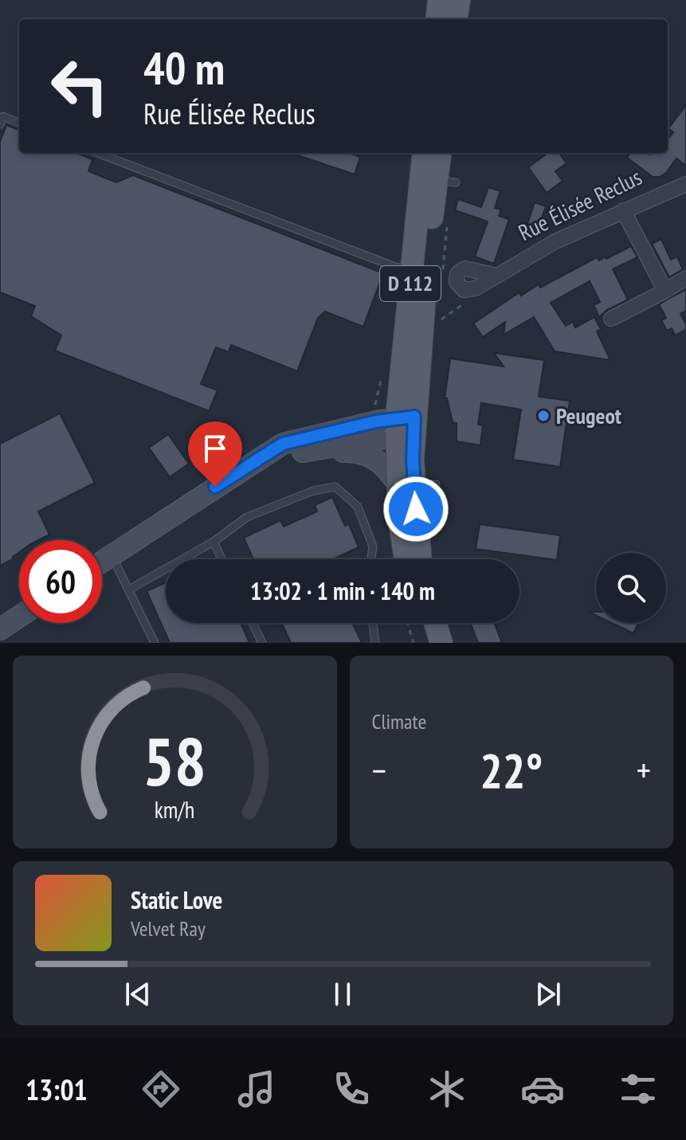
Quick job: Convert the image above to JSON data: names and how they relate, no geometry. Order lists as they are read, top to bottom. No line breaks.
{"streets":{"main road":["D 112"],"street":["Rue Élisée Reclus"]},"places":["Peugeot"],"page":{"turn":["40 m","Rue Élisée Reclus"],"limit":"60","trip":"13:02 · 1 min · 140 m","tile":"Climate","heat":["−","22°","+"],"song":["Static Love","Velvet Ray"],"tabs":"13:01","gauge":["58","km/h"]}}
